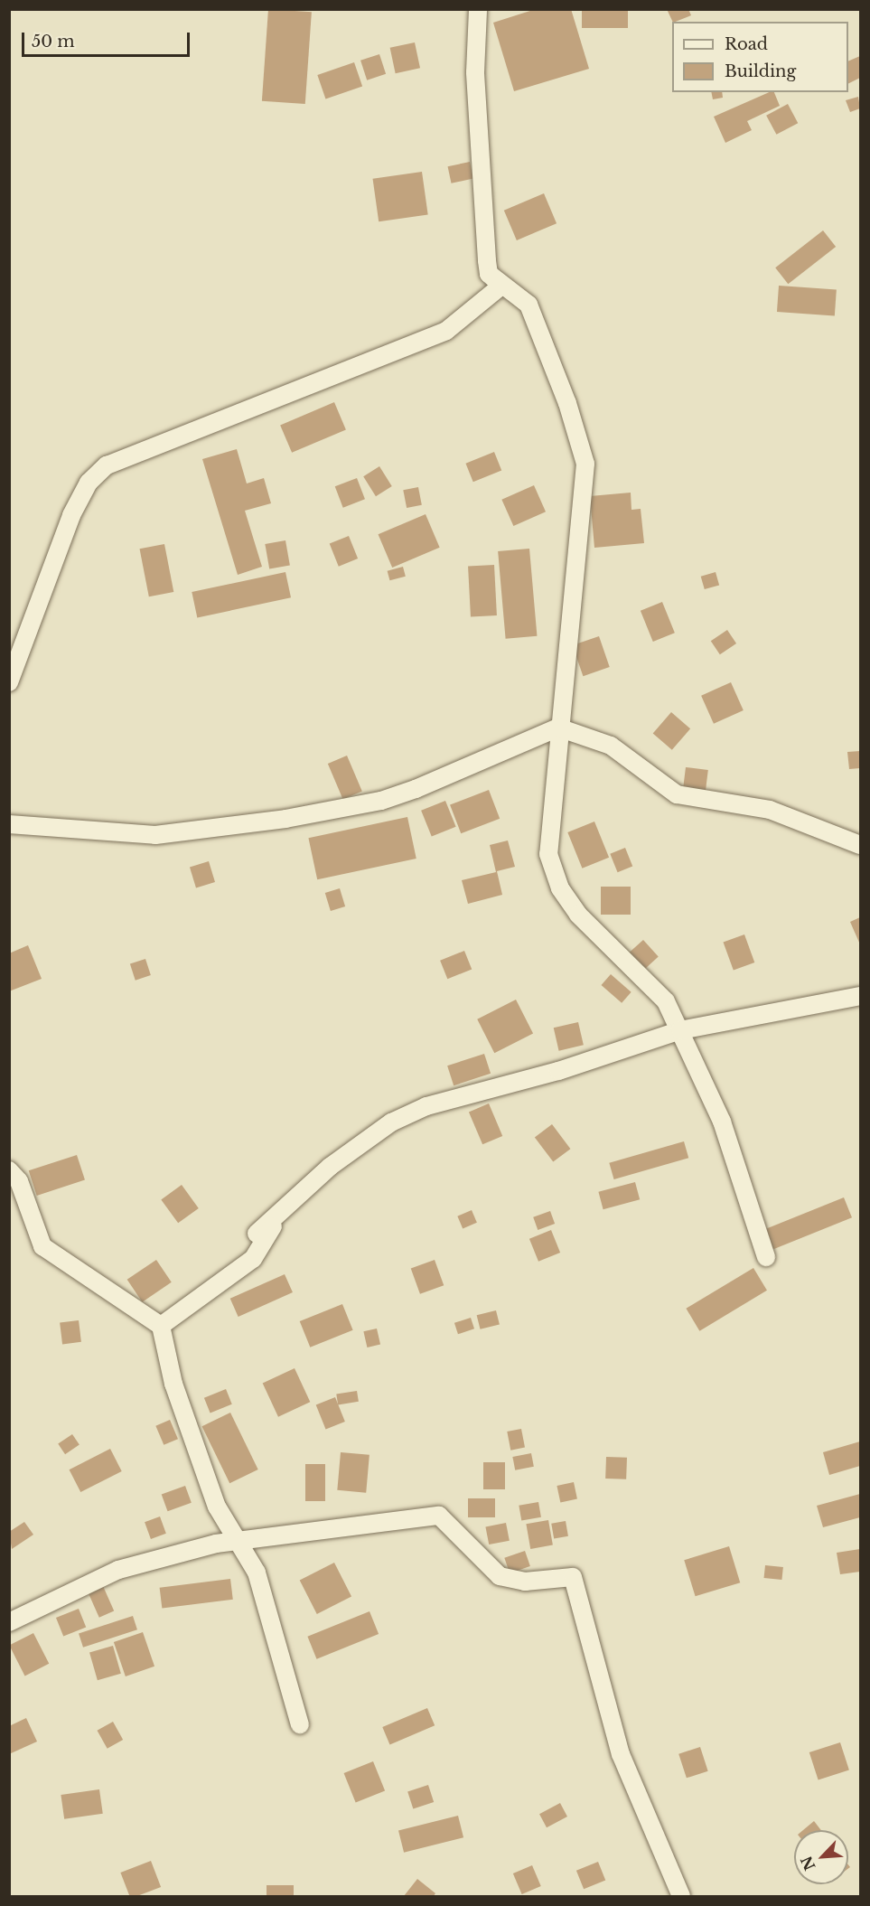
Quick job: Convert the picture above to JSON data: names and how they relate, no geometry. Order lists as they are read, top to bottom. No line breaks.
{"legend":["Road","Building"],"scale_bar":"50 m","north":"bottom left"}
